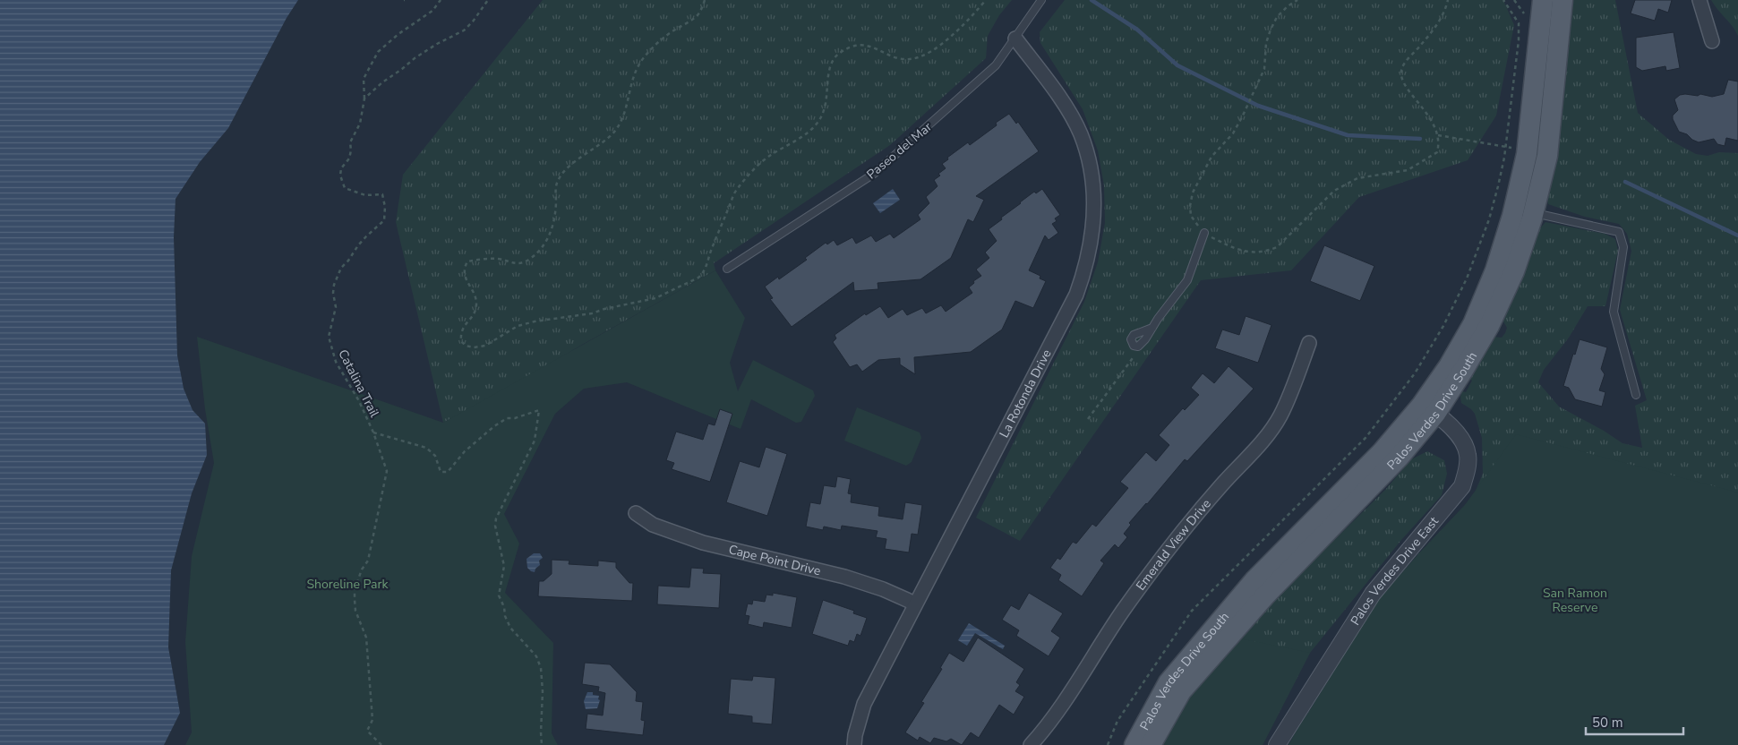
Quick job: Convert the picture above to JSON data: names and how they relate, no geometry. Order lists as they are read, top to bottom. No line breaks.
{"streets":{"main road":["Palos Verdes Drive South"],"street":["La Rotonda Drive","Emerald View Drive","Cape Point Drive","Palos Verdes Drive East"],"lane":["Paseo del Mar"],"path":["Catalina Trail"]},"crossings":[["Paseo del Mar","La Rotonda Drive"],["La Rotonda Drive","Cape Point Drive"],["Palos Verdes Drive South","Palos Verdes Drive East"]],"parks":["Shoreline Park","San Ramon Reserve"],"scale_bar":"50 m"}
